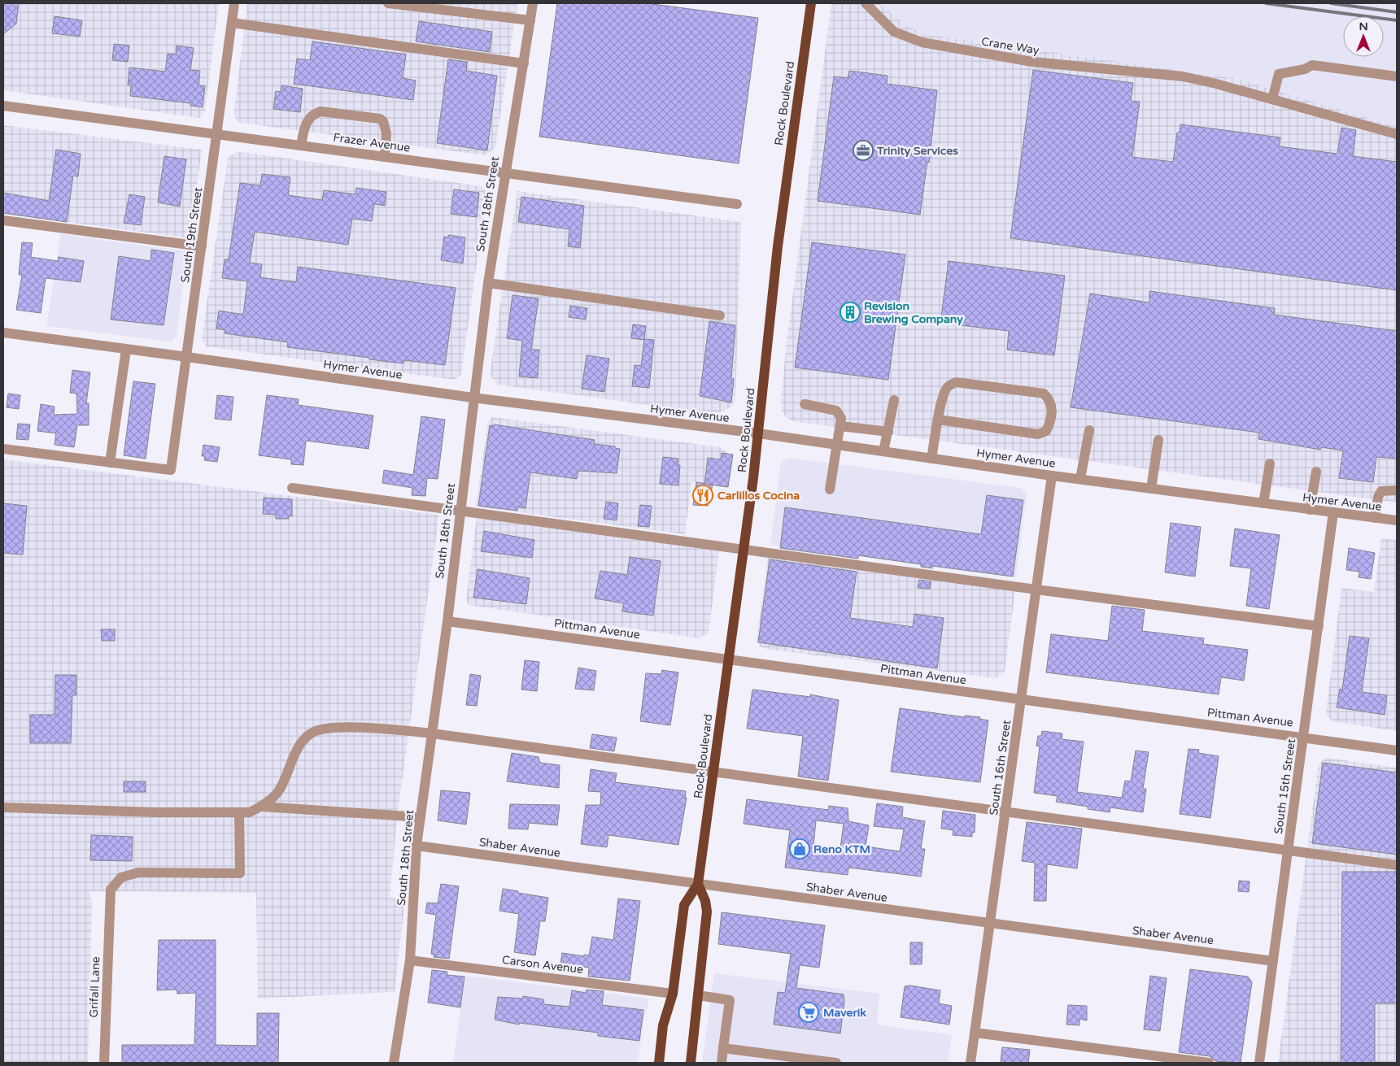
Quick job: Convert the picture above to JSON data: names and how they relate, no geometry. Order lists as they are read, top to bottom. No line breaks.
{"streets":{"main road":["Rock Boulevard"],"street":["Crane Way","Frazer Avenue","South 18th Street","South 19th Street","Hymer Avenue","Pittman Avenue","South 16th Street","South 15th Street","Shaber Avenue","Carson Avenue","Grifall Lane"]},"crossings":[["Rock Boulevard","Hymer Avenue"],["Rock Boulevard","Pittman Avenue"],["Rock Boulevard","Shaber Avenue"],["Rock Boulevard","Carson Avenue"],["Frazer Avenue","South 18th Street"],["Frazer Avenue","South 19th Street"],["South 18th Street","Hymer Avenue"],["South 18th Street","Pittman Avenue"],["South 18th Street","Shaber Avenue"],["South 18th Street","Carson Avenue"],["South 19th Street","Hymer Avenue"],["Hymer Avenue","South 16th Street"],["Hymer Avenue","South 15th Street"],["Pittman Avenue","South 16th Street"],["Pittman Avenue","South 15th Street"],["South 16th Street","Shaber Avenue"],["South 15th Street","Shaber Avenue"]],"places":{"office":["Trinity Services"],"building":["Revision Brewing Company"],"restaurant":["Carlillos Cocina"],"shop":["Reno KTM"],"supermarket":["Maverik"]},"north":"top"}
